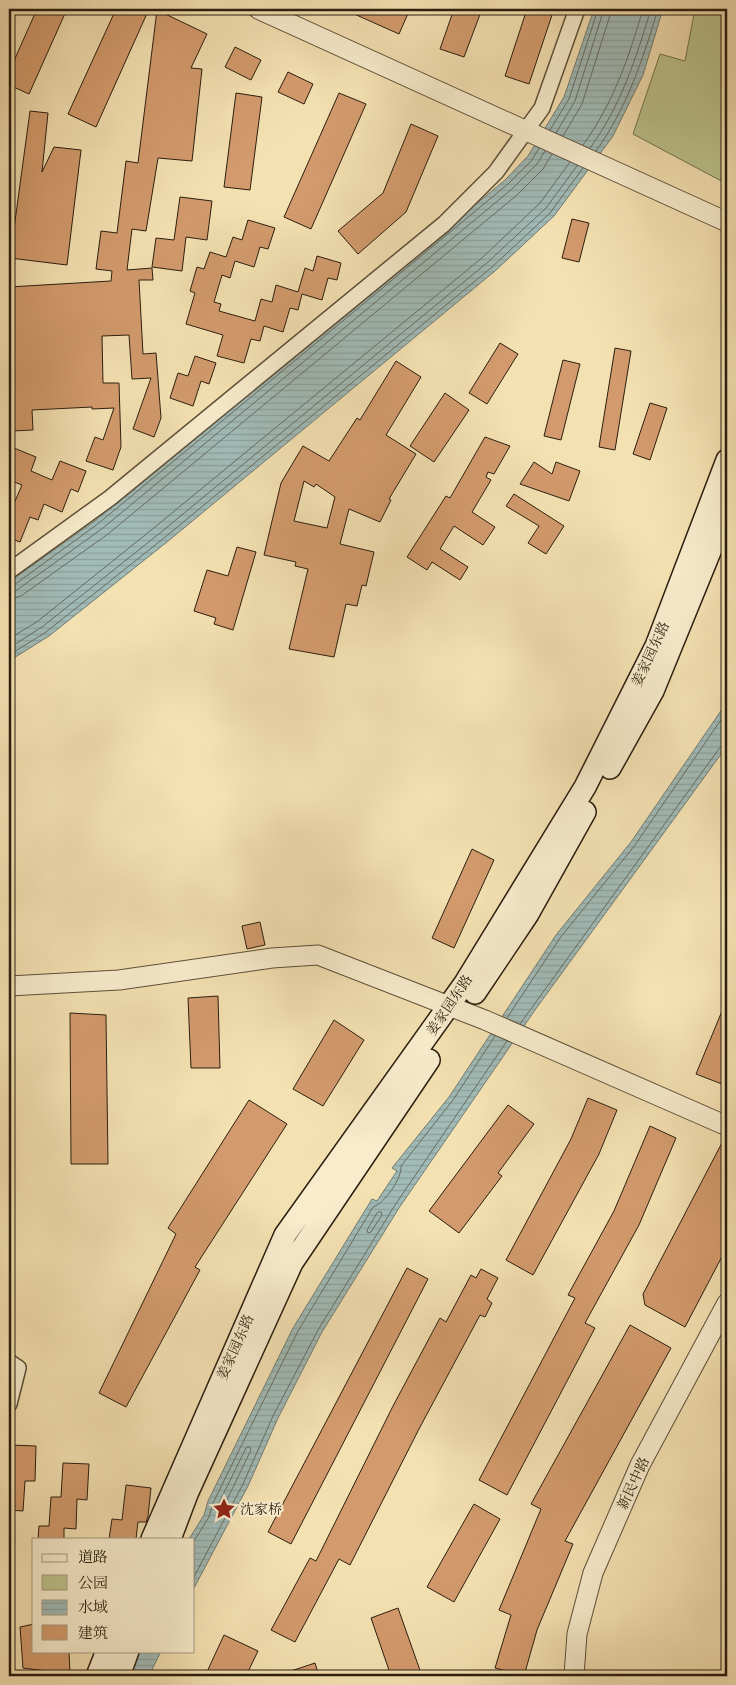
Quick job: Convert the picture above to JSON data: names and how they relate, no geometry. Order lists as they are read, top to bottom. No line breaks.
{"streets":{"main road":["姜家园东路"],"street":["新民中路"]},"places":{"place":["沈家桥"]},"legend":["道路","公园","水域","建筑"]}
